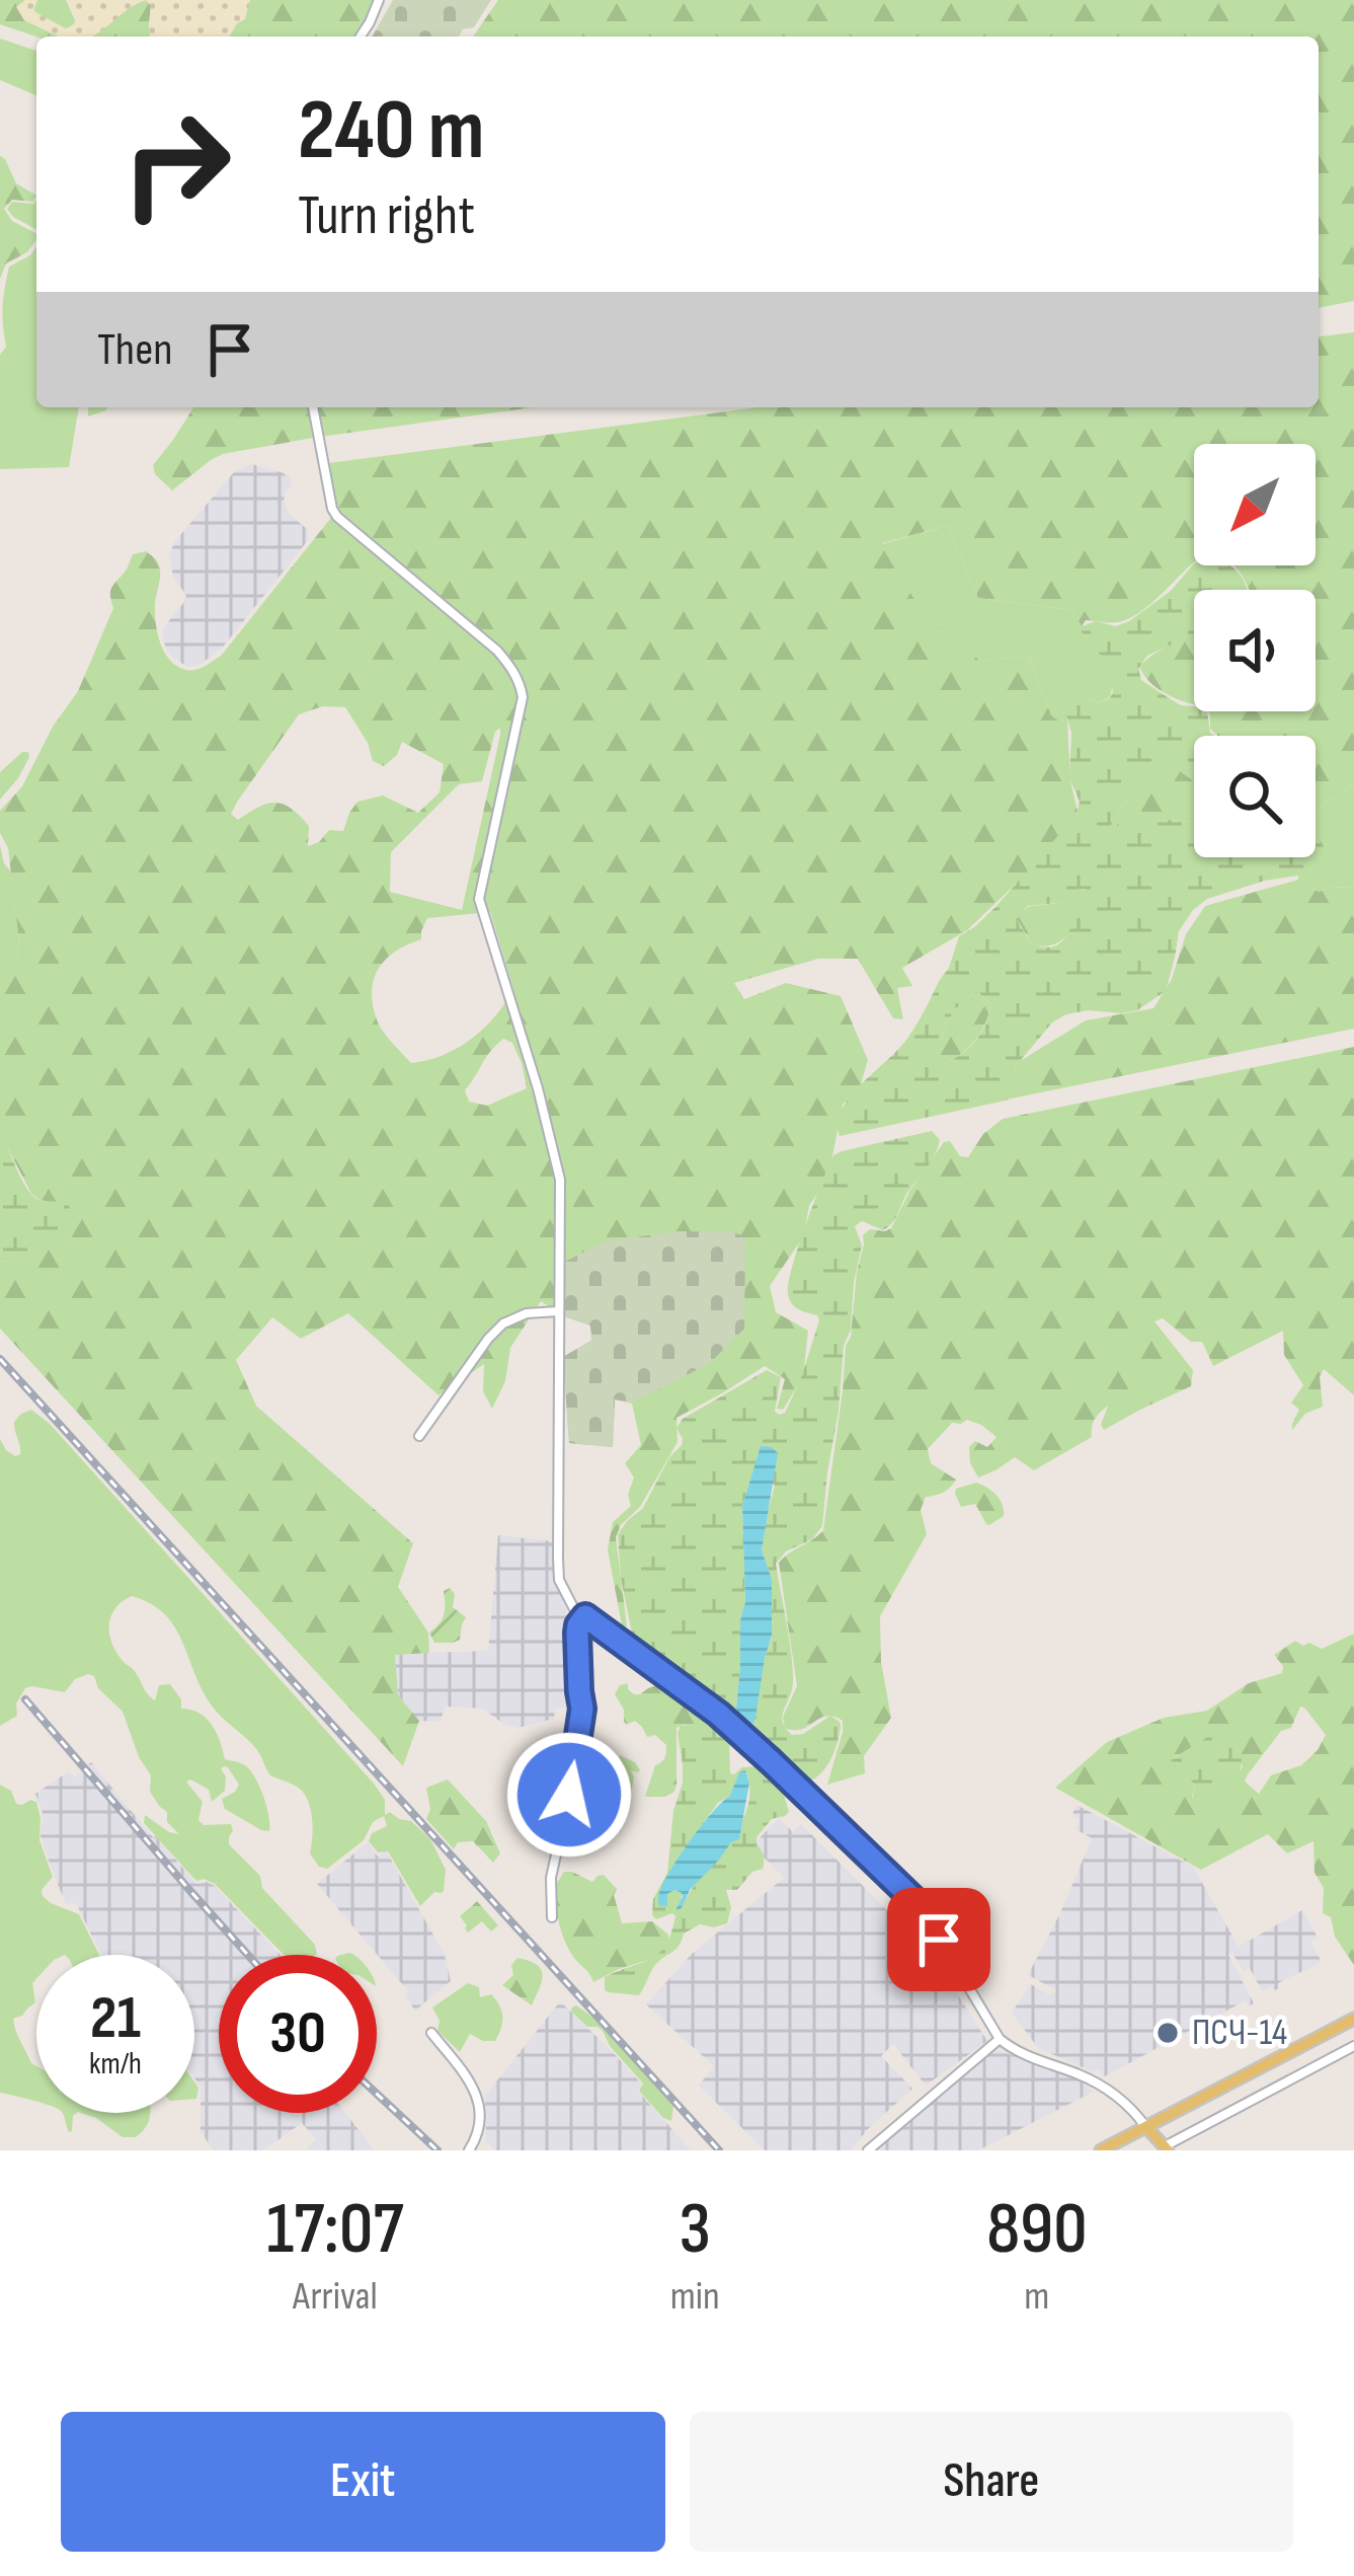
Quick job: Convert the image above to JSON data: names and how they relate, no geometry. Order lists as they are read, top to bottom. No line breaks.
{"places":["ПСЧ-14"],"north":"bottom left","page":{"turn":["240 m","Turn right"],"then":"Then","speed":"21 km/h","limit":"30","eta":["17:07","Arrival","3","min","890","m"],"buttons":["Exit","Share"]}}
